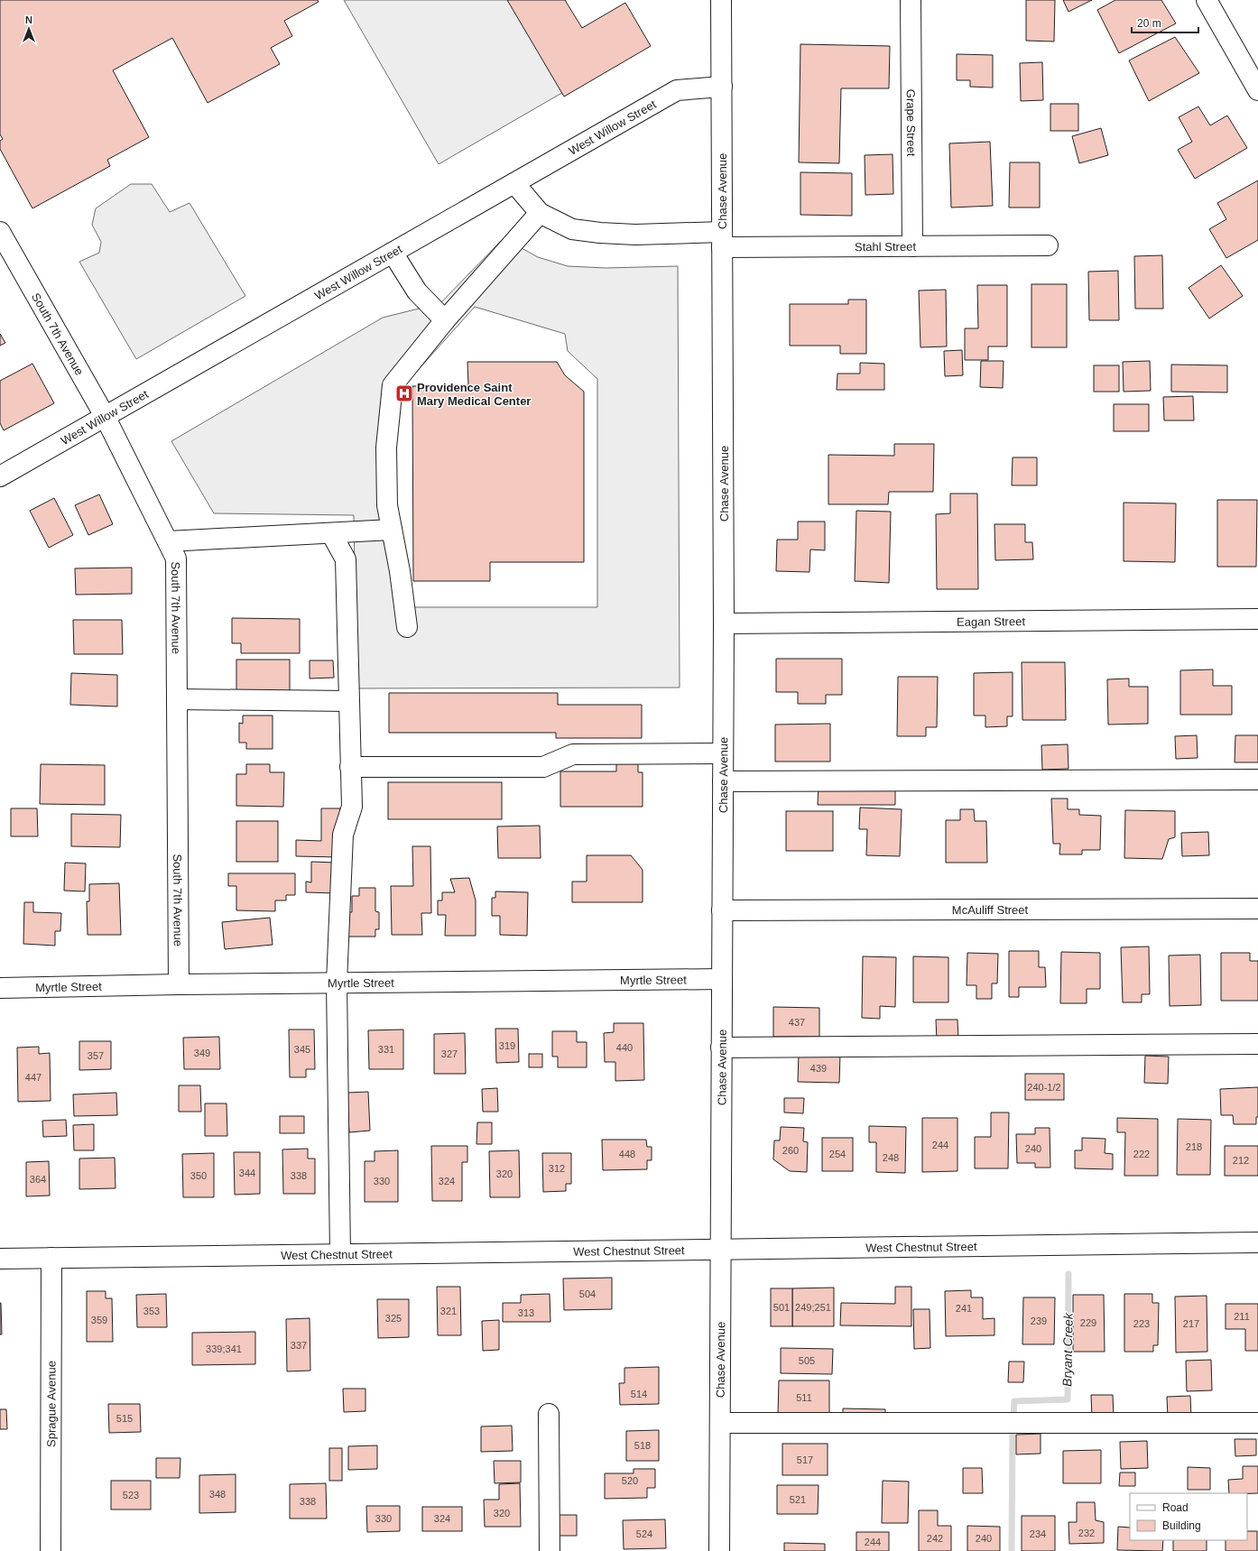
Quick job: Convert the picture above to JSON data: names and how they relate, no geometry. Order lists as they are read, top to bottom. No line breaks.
{"streets":{"street":["Grape Street","West Willow Street","Chase Avenue","Stahl Street","South 7th Avenue","Eagan Street","McAuliff Street","Myrtle Street","West Chestnut Street","Sprague Avenue"]},"crossings":[["Grape Street","Stahl Street"],["West Willow Street","Chase Avenue"],["West Willow Street","South 7th Avenue"],["Chase Avenue","Stahl Street"],["Chase Avenue","Eagan Street"],["Chase Avenue","McAuliff Street"],["Chase Avenue","Myrtle Street"],["Chase Avenue","West Chestnut Street"],["South 7th Avenue","Myrtle Street"],["West Chestnut Street","Sprague Avenue"]],"water":["Bryant Creek"],"places":{"hospital":["Providence Saint Mary Medical Center"]},"house_numbers":["437","319","440","345","331","349","327","357","439","447","240-1/2","244","218","240","260","448","254","222","248","212","312","344","320","350","338","364","330","324","504","501","249;251","241","353","321","313","211","325","359","239","229","223","217","337","339;341","505","514","511","515","518","517","520","348","523","521","338","320","330","324","232","524","234","242","240","244"],"legend":["Road","Building"],"scale_bar":"20 m","north":"top"}
